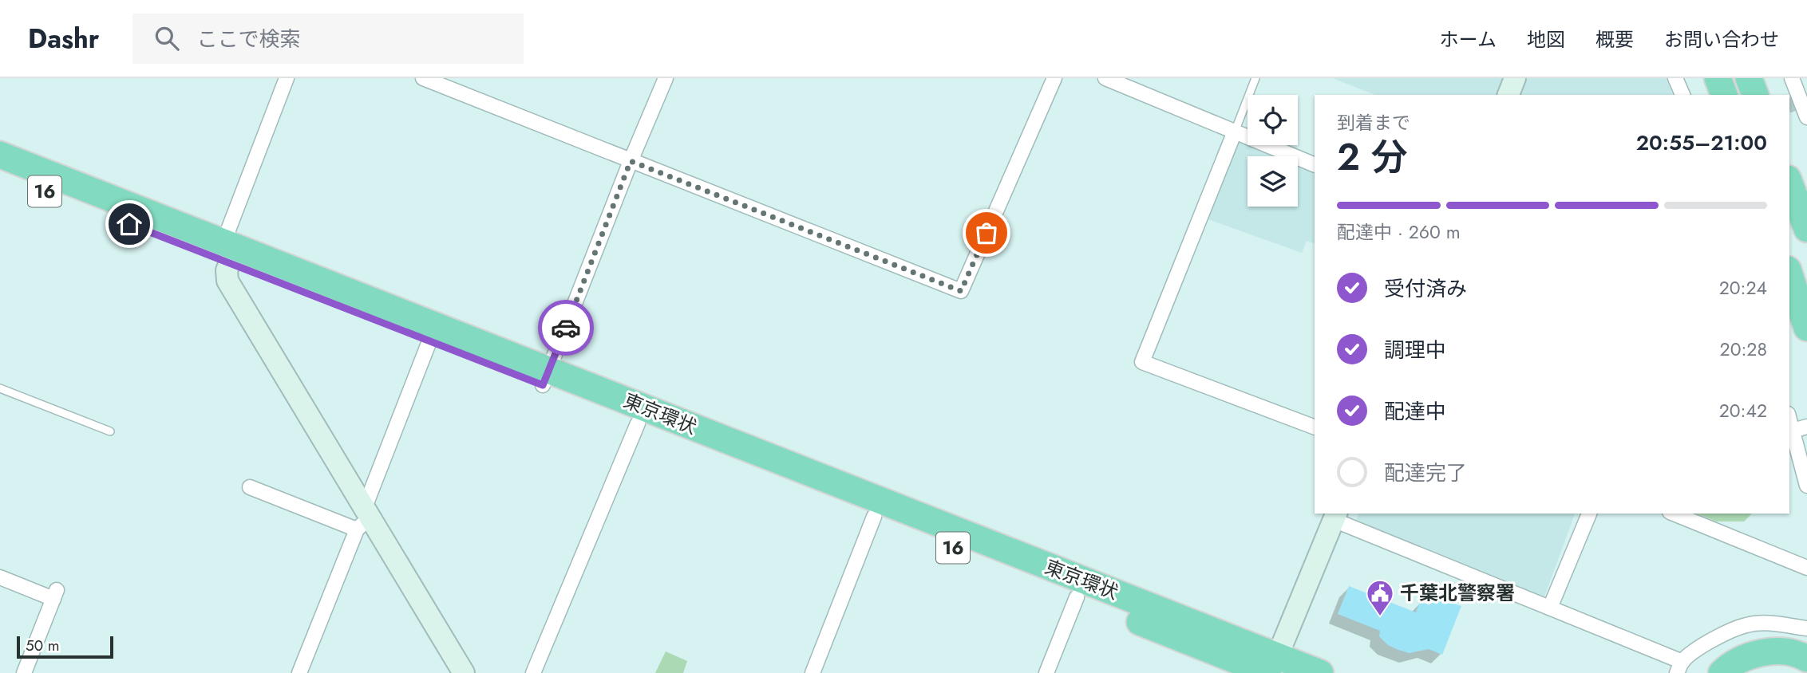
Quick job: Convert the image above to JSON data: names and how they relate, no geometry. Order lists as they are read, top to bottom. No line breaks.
{"streets":{"highway":["16","東京環状"]},"places":{"public building":["千葉北警察署"]},"scale_bar":"50 m","page":{"header":"Dashr","search":"ここで検索","nav":["ホーム","地図","概要","お問い合わせ"],"heading":["2 分","到着まで","20:55–21:00"],"bar":"配達中 · 260 m","list":[["受付済み","20:24"],["調理中","20:28"],["配達中","20:42"],"配達完了"],"scale":"50 m"}}
